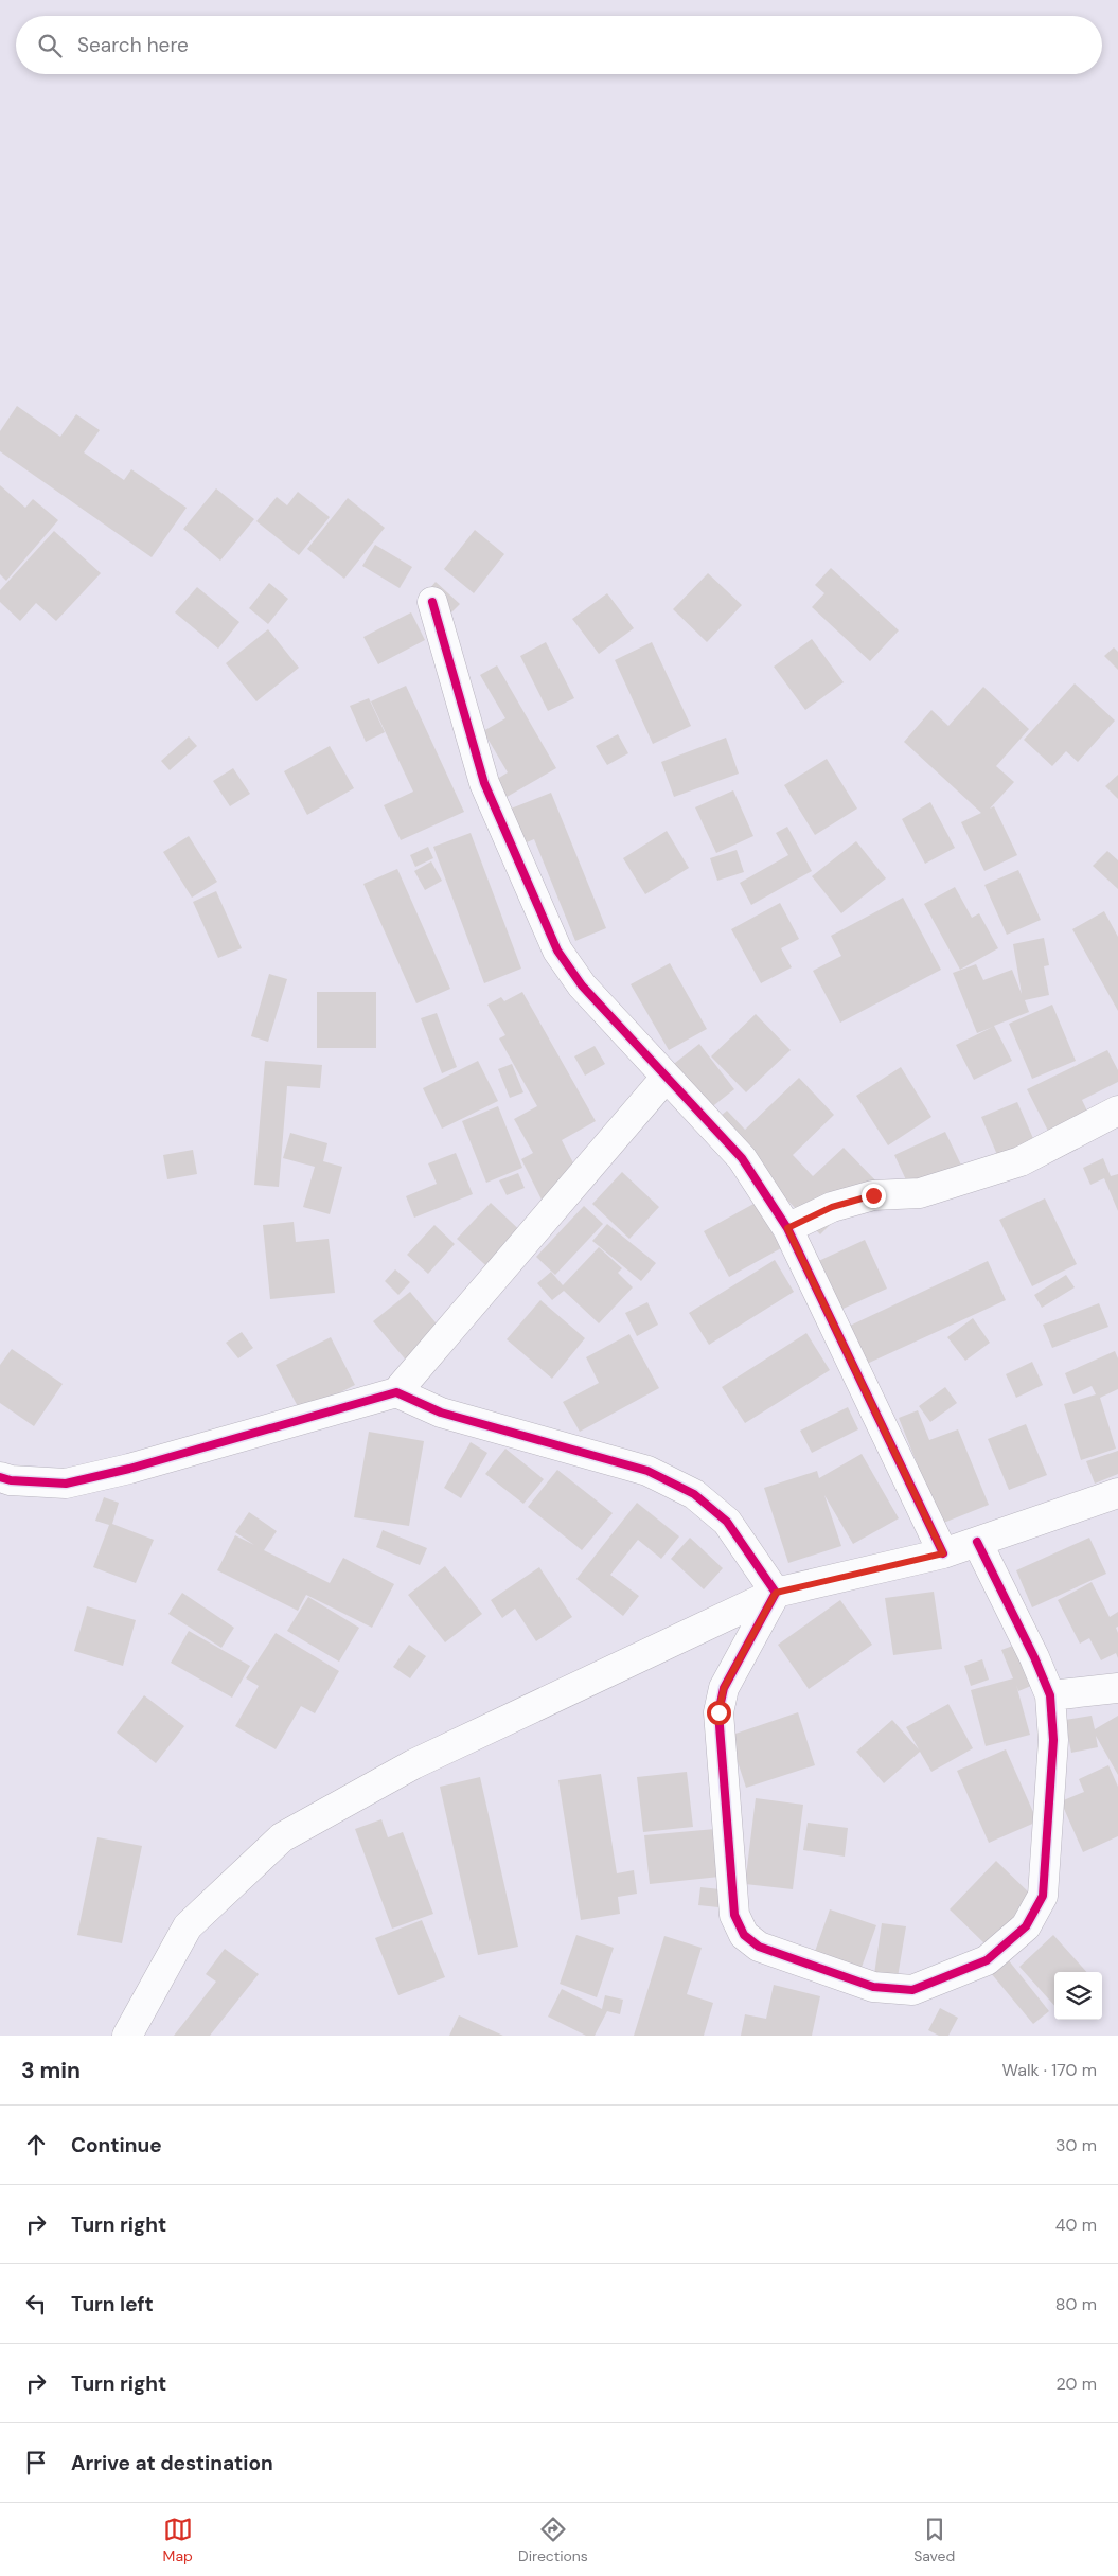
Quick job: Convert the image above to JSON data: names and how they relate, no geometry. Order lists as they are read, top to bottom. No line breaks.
{"page":{"search":"Search here","heading":["3 min","Walk · 170 m"],"list":[["Continue","30 m"],["Turn right","40 m"],["Turn left","80 m"],["Turn right","20 m"],"Arrive at destination"],"nav":["Map","Directions","Saved"]}}
